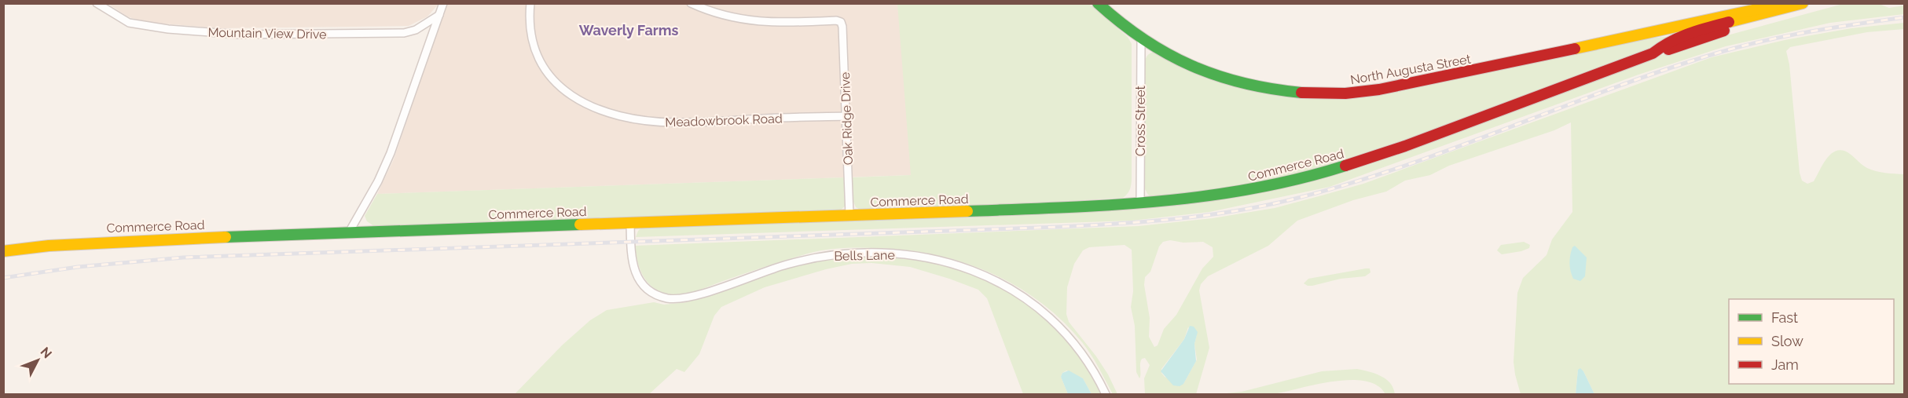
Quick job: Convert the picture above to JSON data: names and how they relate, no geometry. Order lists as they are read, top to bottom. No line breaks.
{"streets":{"main road":["North Augusta Street","Commerce Road"],"street":["Mountain View Drive","Oak Ridge Drive","Meadowbrook Road","Cross Street","Bells Lane"]},"crossings":[["North Augusta Street","Cross Street"],["North Augusta Street","Commerce Road"],["Oak Ridge Drive","Meadowbrook Road"],["Oak Ridge Drive","Commerce Road"],["Cross Street","Commerce Road"],["Commerce Road","Bells Lane"]],"districts":["Waverly Farms"],"legend":["Fast","Slow","Jam"],"north":"top right"}
